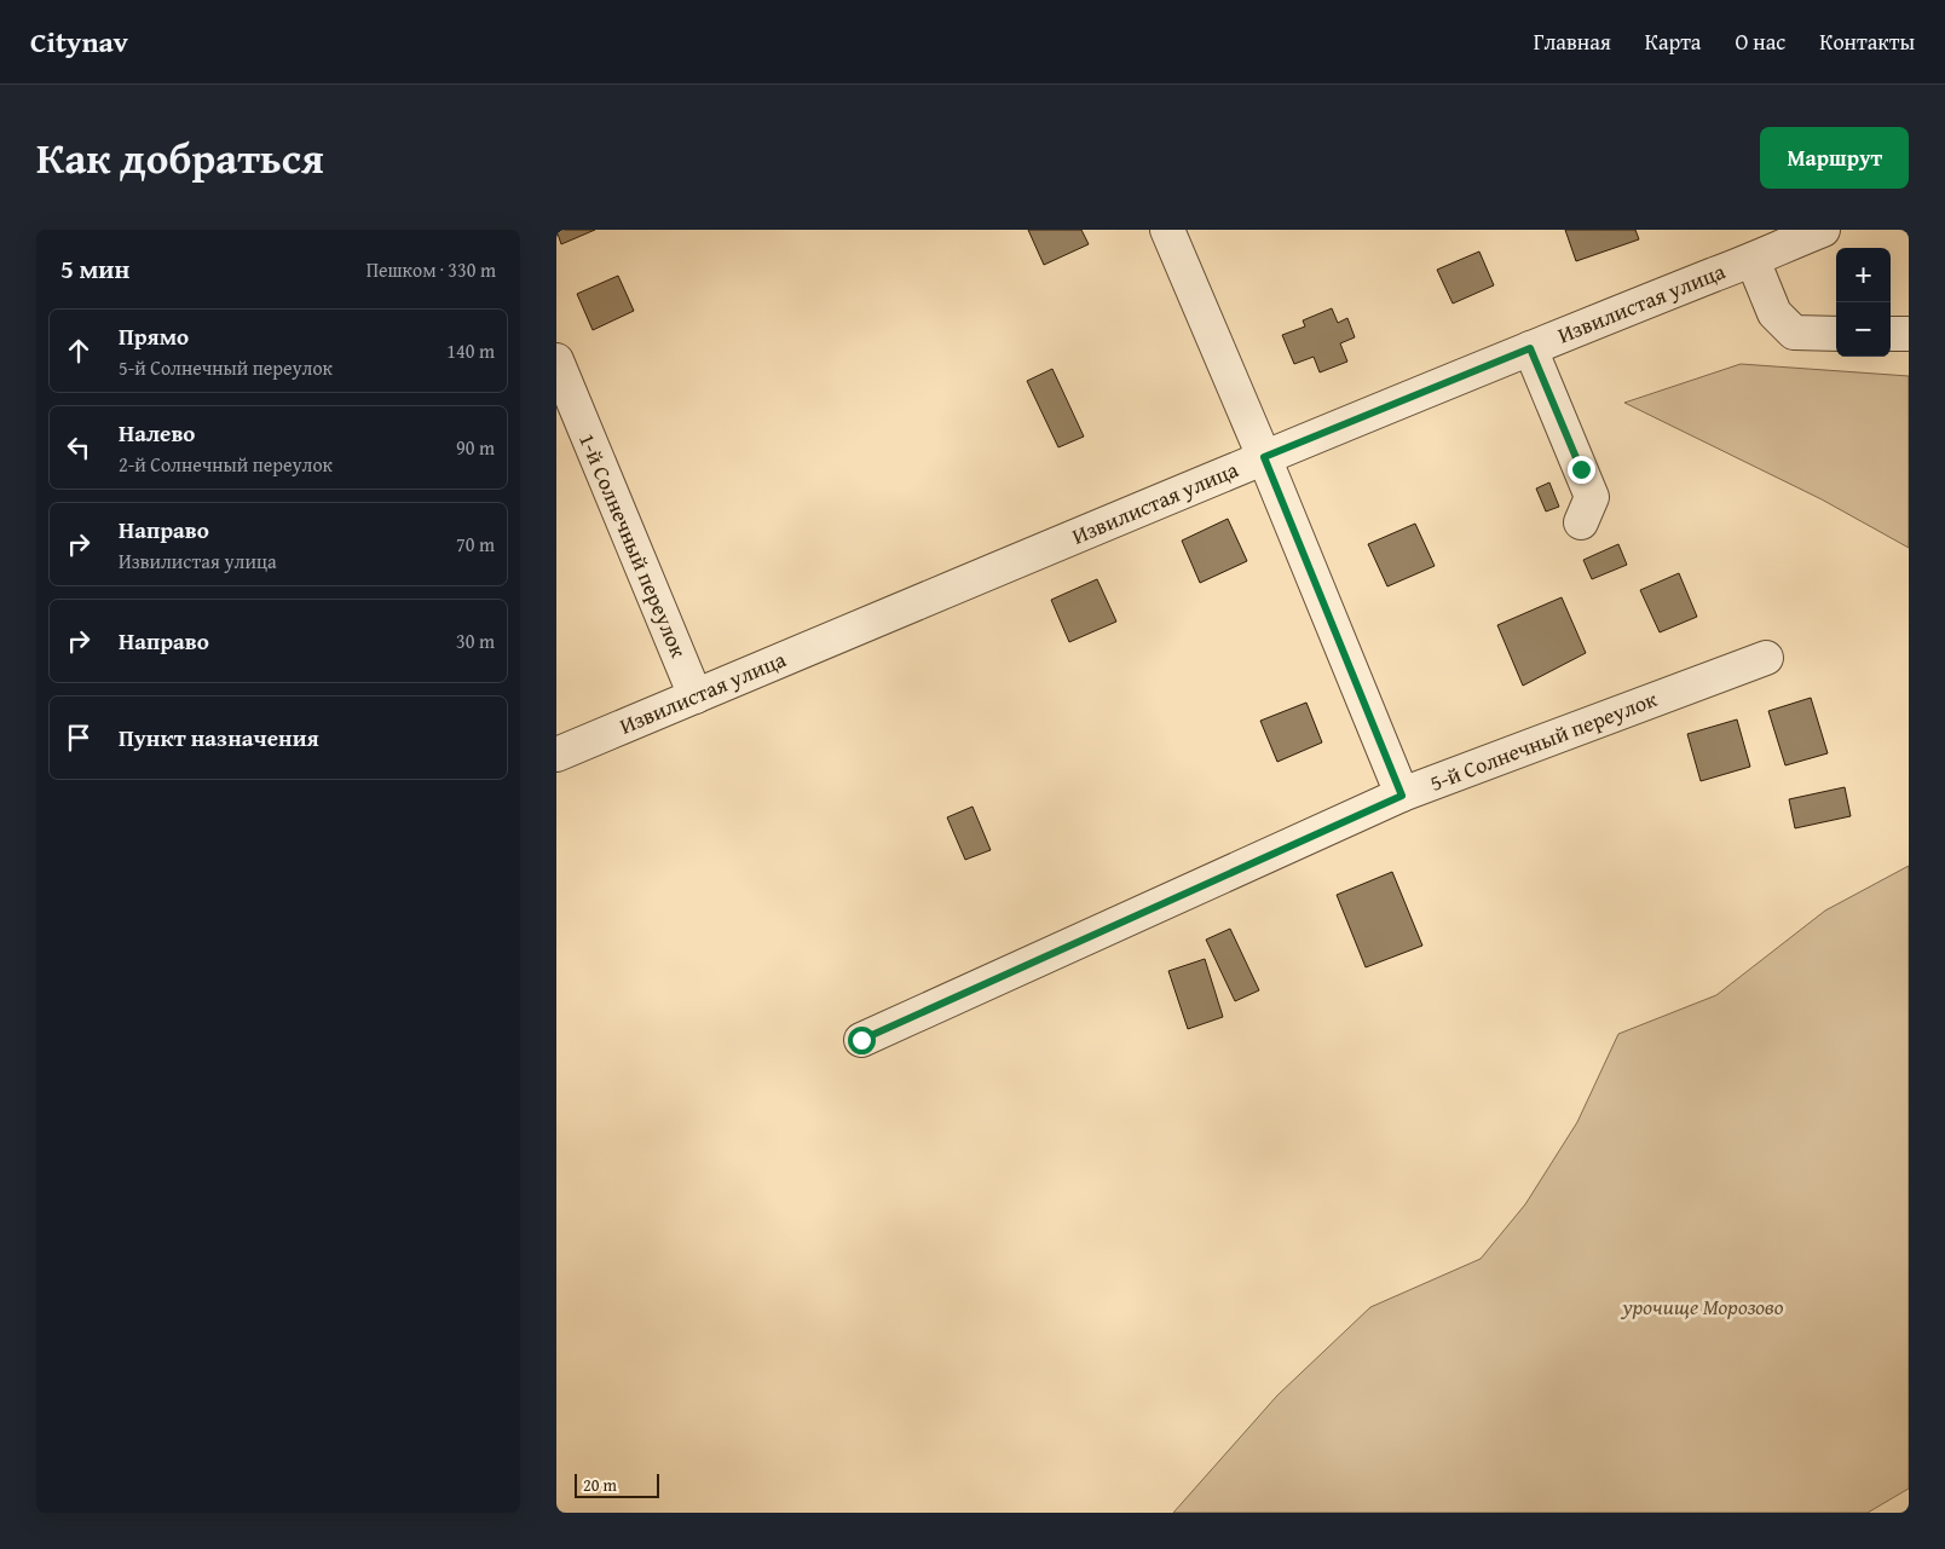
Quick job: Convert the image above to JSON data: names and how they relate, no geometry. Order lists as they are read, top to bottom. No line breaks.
{"streets":{"street":["Извилистая улица","1-й Солнечный переулок","5-й Солнечный переулок"]},"crossings":[["Извилистая улица","1-й Солнечный переулок"]],"parks":["урочище Морозово"],"scale_bar":"20 m","page":{"header":"Citynav","nav":["Главная","Карта","О нас","Контакты"],"title":"Как добраться","buttons":"Маршрут","heading":["5 мин","Пешком · 330 m"],"map_buttons":["+","−"],"list":[["Прямо","5-й Солнечный переулок","140 m"],["Налево","2-й Солнечный переулок","90 m"],["Направо","Извилистая улица","70 m"],["Направо","30 m"],"Пункт назначения"],"scale":"20 m"}}
